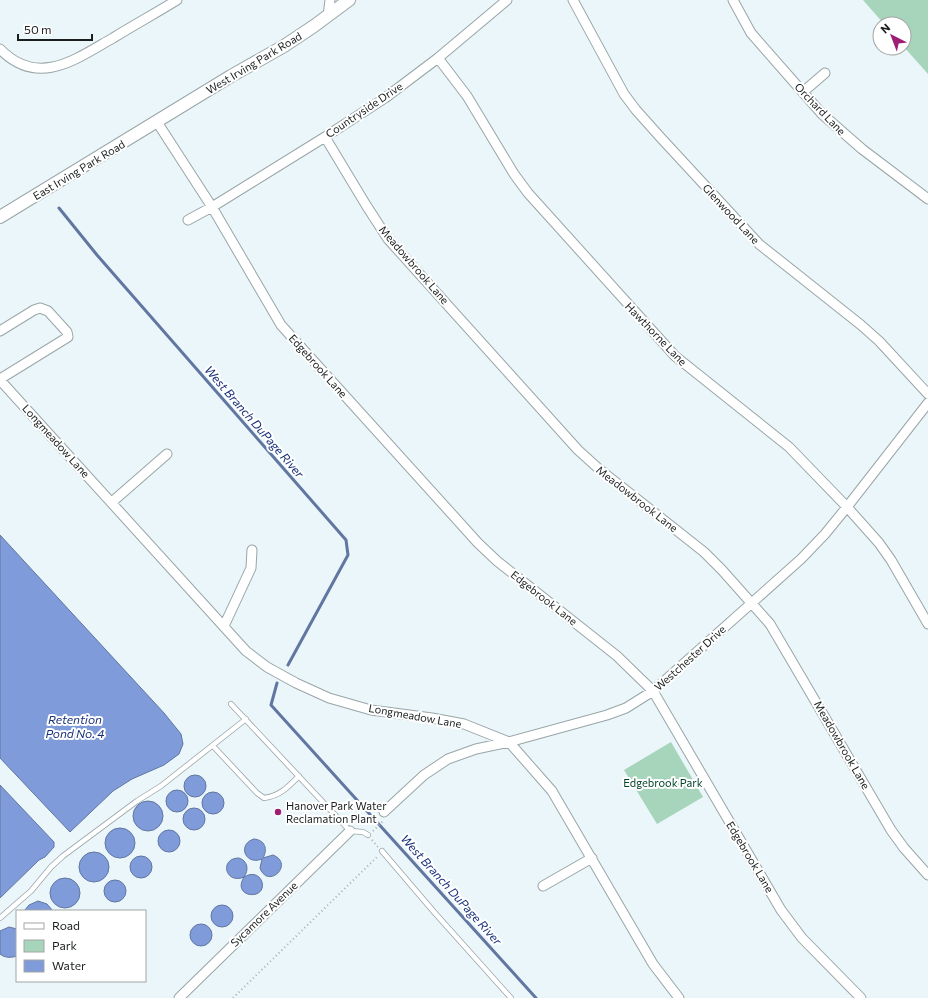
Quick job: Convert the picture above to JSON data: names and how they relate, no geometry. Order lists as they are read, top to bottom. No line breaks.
{"streets":{"main road":["West Irving Park Road","East Irving Park Road"],"street":["Orchard Lane","Countryside Drive","Glenwood Lane","Meadowbrook Lane","Hawthorne Lane","Edgebrook Lane","Longmeadow Lane","Westchester Drive","Sycamore Avenue"]},"crossings":[["West Irving Park Road","East Irving Park Road"],["West Irving Park Road","Edgebrook Lane"],["Countryside Drive","Meadowbrook Lane"],["Countryside Drive","Hawthorne Lane"],["Countryside Drive","Edgebrook Lane"],["East Irving Park Road","Edgebrook Lane"],["Meadowbrook Lane","Westchester Drive"],["Hawthorne Lane","Westchester Drive"],["Edgebrook Lane","Westchester Drive"],["Longmeadow Lane","Westchester Drive"]],"water":["West Branch DuPage River","Retention Pond No. 4"],"parks":["Edgebrook Park"],"places":["Hanover Park Water Reclamation Plant"],"legend":["Road","Park","Water"],"scale_bar":"50 m","north":"top left"}
